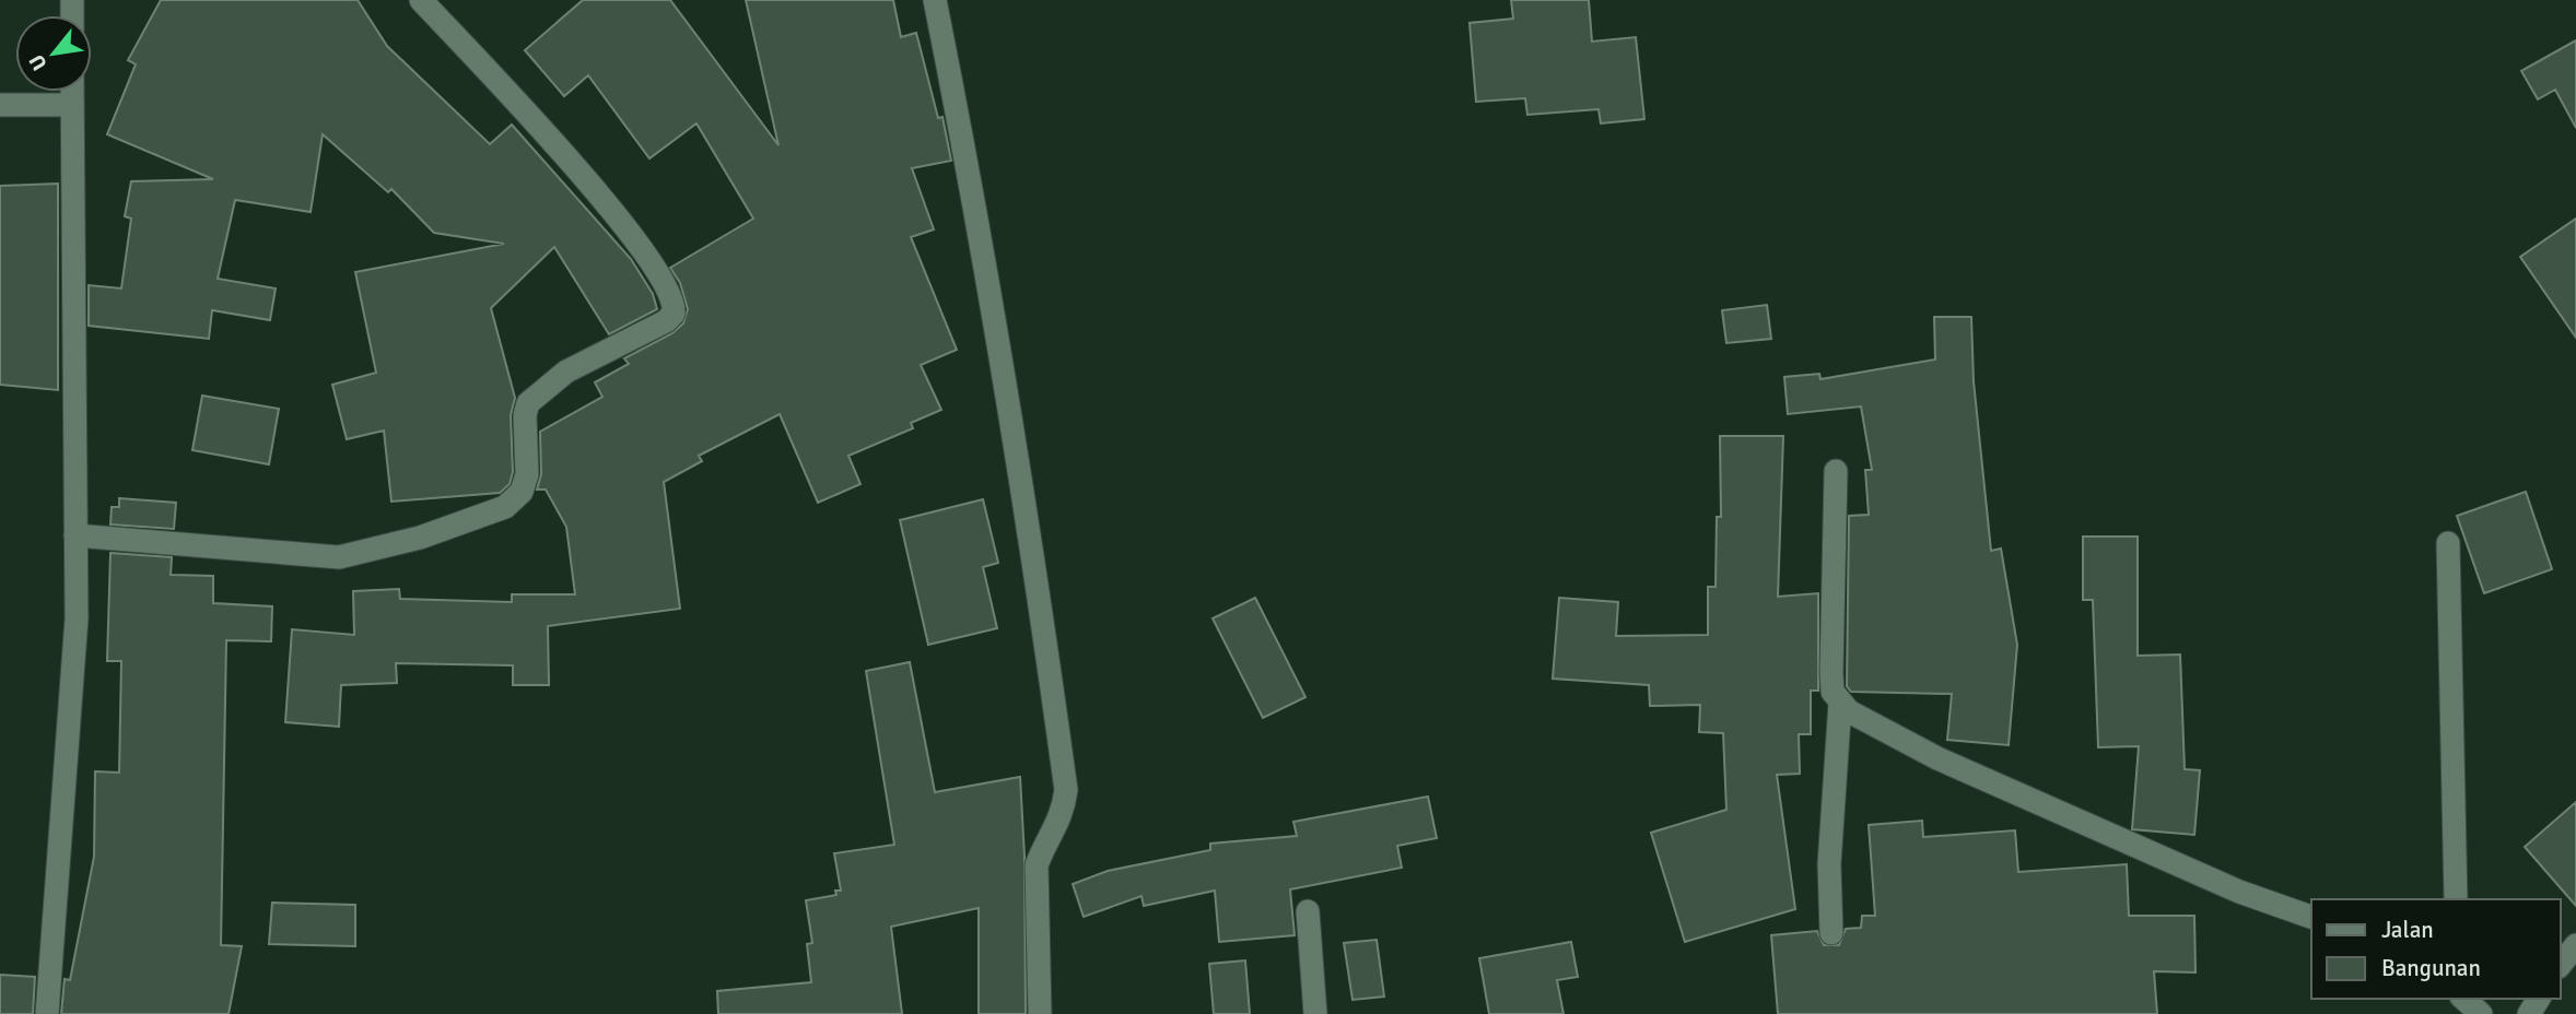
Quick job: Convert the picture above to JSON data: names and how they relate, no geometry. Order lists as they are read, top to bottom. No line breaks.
{"legend":["Jalan","Bangunan"],"north":"bottom left"}
